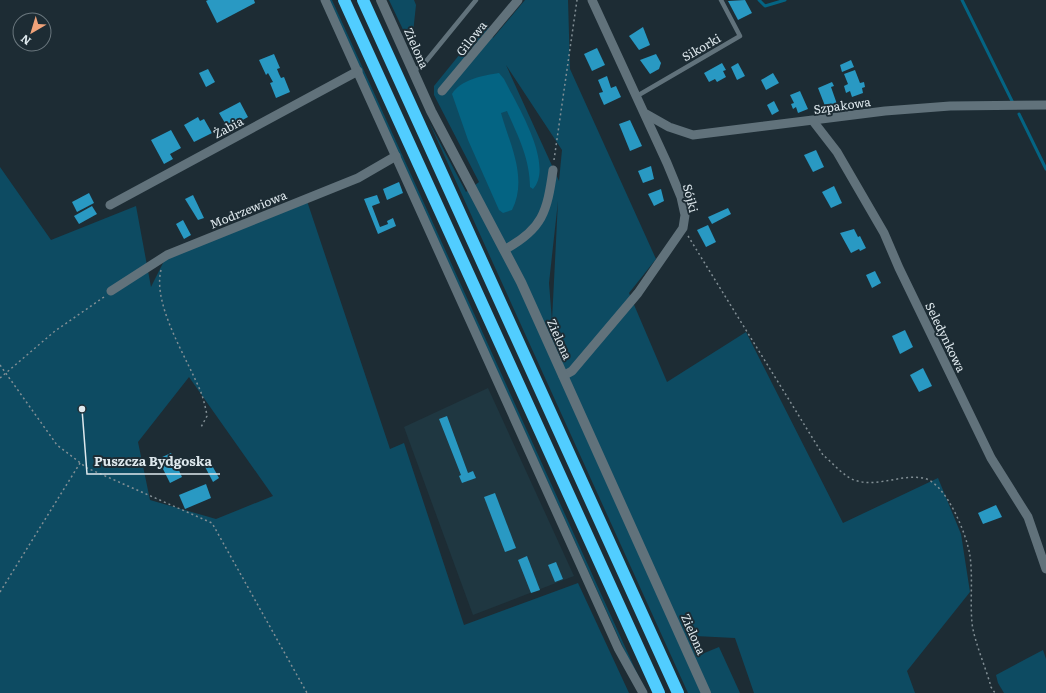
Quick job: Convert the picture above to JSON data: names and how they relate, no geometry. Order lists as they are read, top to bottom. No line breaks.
{"streets":{"street":["Gilowa","Zielona","Szpakowa","Żabia","Sójki","Modrzewiowa","Seledynkowa"],"lane":["Sikorki"]},"crossings":[["Sikorki","Sójki"],["Zielona","Sójki"],["Szpakowa","Sójki"],["Szpakowa","Seledynkowa"]],"places":["Puszcza Bydgoska"],"north":"bottom left"}
